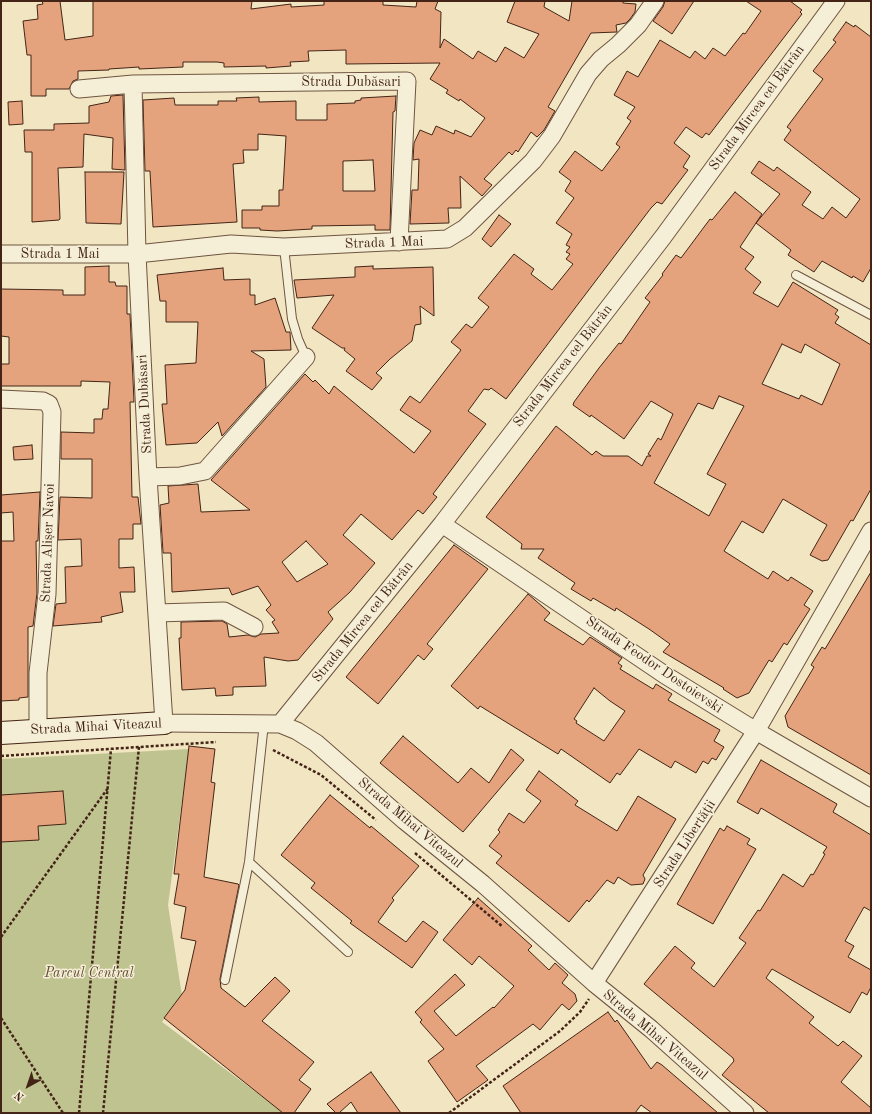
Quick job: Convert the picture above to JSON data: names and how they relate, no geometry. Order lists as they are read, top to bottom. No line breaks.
{"streets":{"street":["Strada Dubăsari","Strada Mircea cel Bătrân","Strada 1 Mai","Strada Alișer Navoi","Strada Fеodor Dostoievski","Strada Mihai Viteazul","Strada Libertății"]},"crossings":[["Strada Dubăsari","Strada 1 Mai"],["Strada Dubăsari","Strada Mihai Viteazul"],["Strada Mircea cel Bătrân","Strada Fеodor Dostoievski"],["Strada Mircea cel Bătrân","Strada Mihai Viteazul"],["Strada Alișer Navoi","Strada Mihai Viteazul"],["Strada Fеodor Dostoievski","Strada Libertății"],["Strada Mihai Viteazul","Strada Libertății"]],"parks":["Parcul Central"],"north":"bottom left"}
